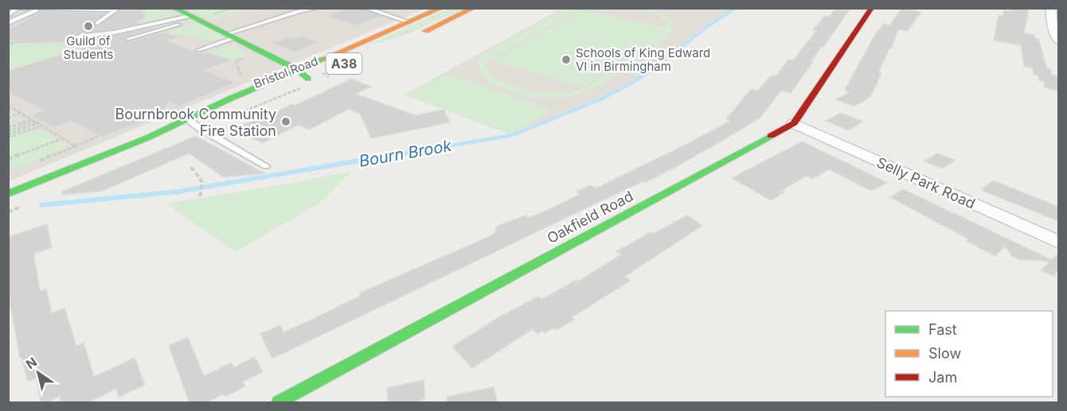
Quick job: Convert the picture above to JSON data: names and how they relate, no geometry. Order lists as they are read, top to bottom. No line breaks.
{"streets":{"main road":["A38","Bristol Road","Oakfield Road"],"street":["Selly Park Road"]},"crossings":[["Selly Park Road","Oakfield Road"]],"water":["Bourn Brook"],"places":["Guild of Students","Schools of King Edward VI in Birmingham","Bournbrook Community Fire Station"],"legend":["Fast","Slow","Jam"],"north":"top left"}
